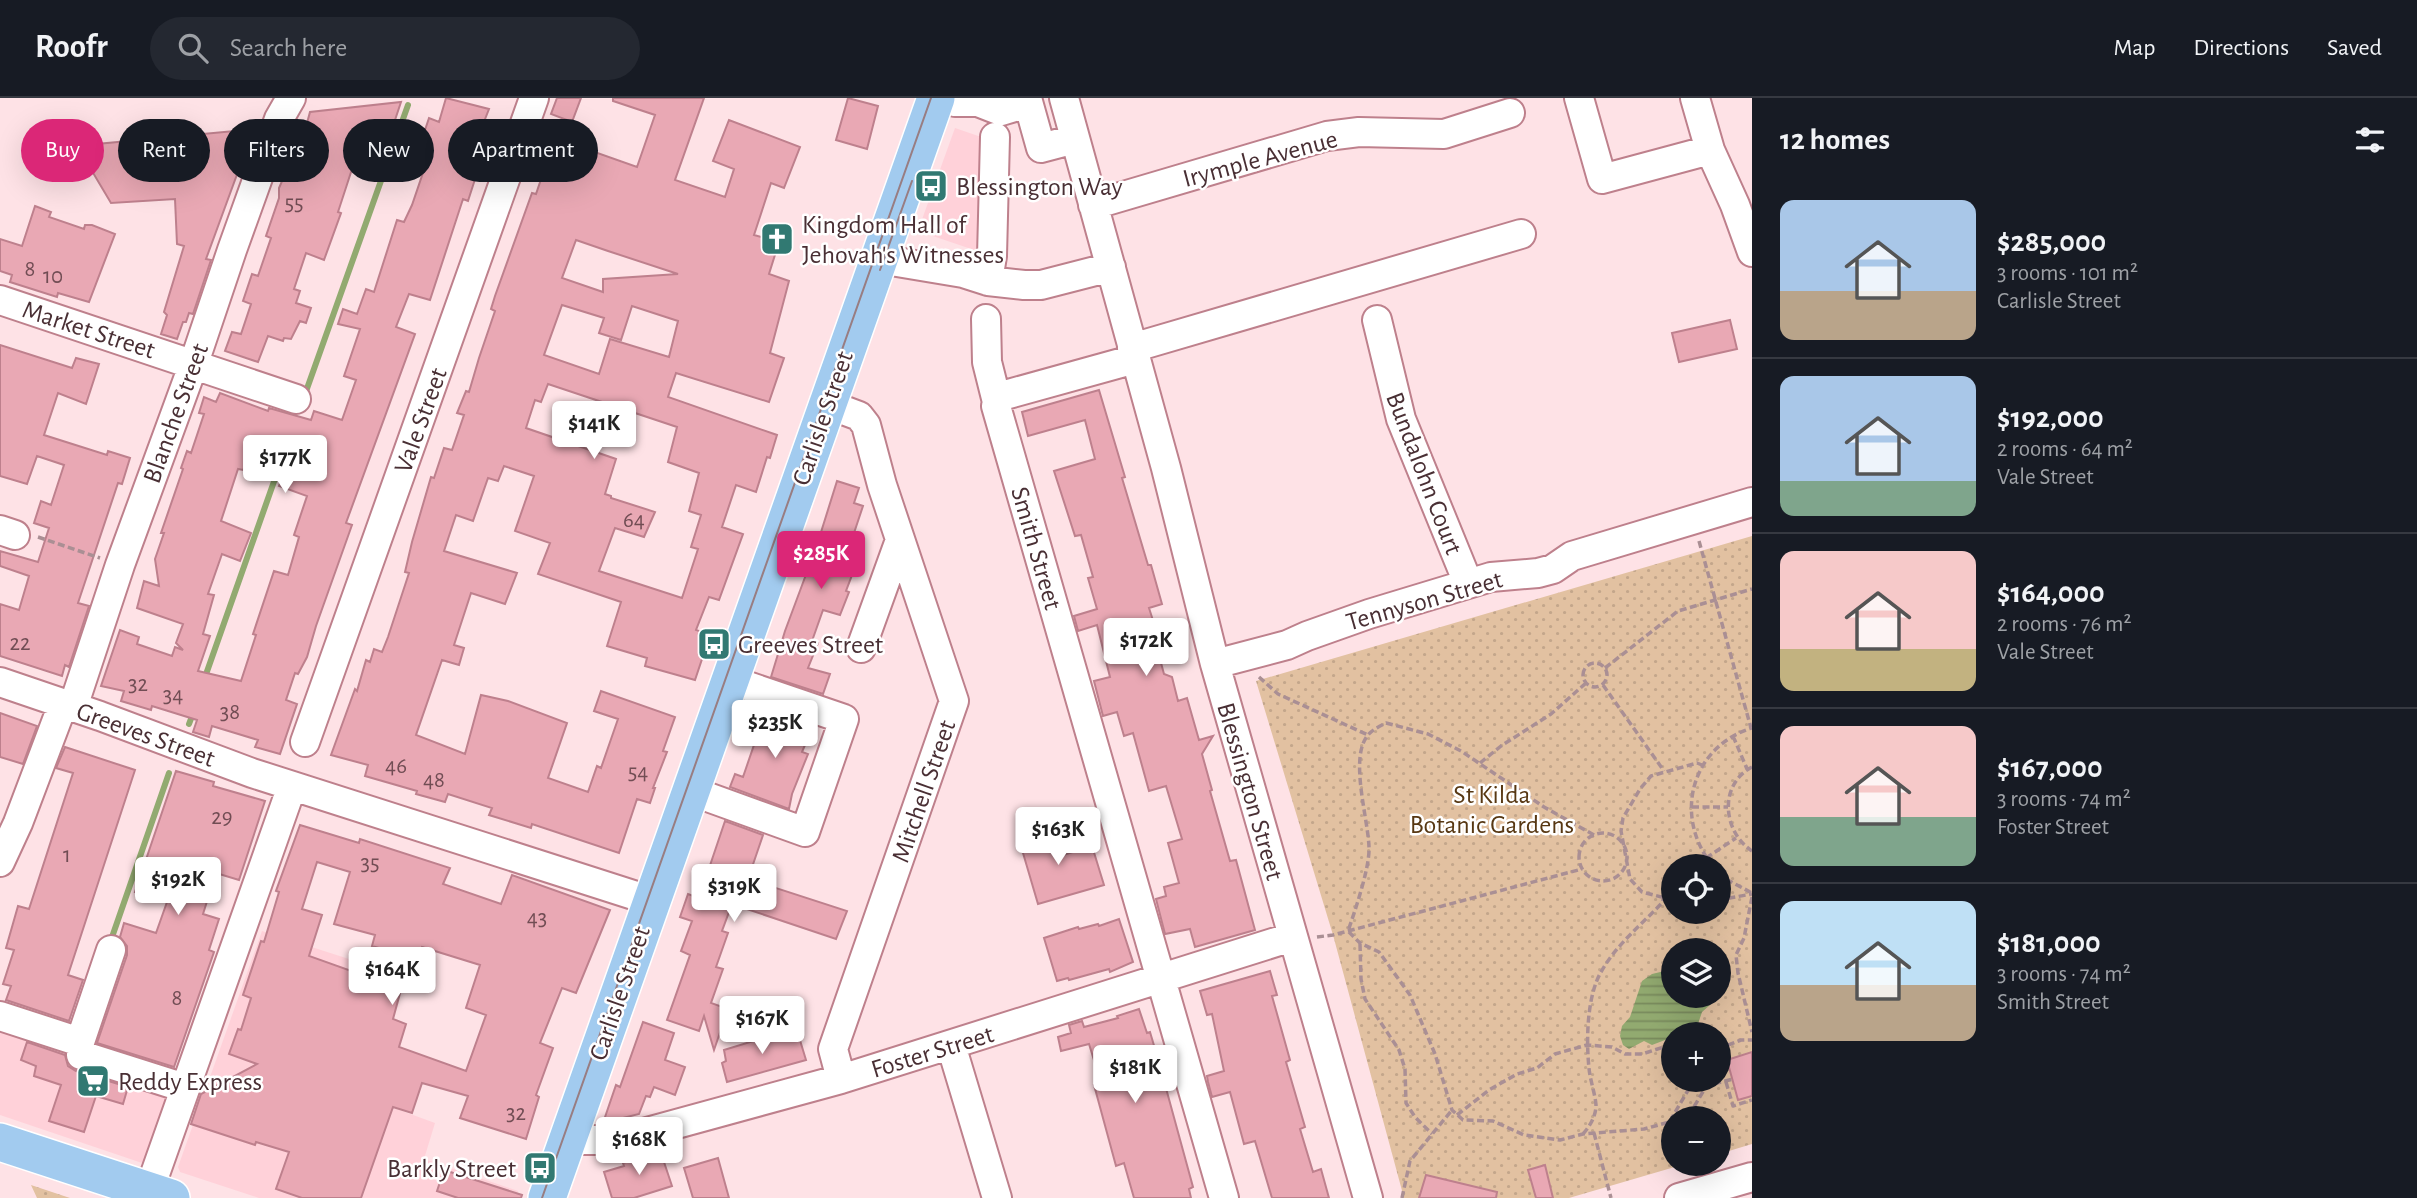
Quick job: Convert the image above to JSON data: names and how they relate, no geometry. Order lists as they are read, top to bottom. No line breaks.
{"streets":{"main road":["Carlisle Street"],"street":["Irymple Avenue","Market Street","Blanche Street","Vale Street","Bundalohn Court","Smith Street","Tennyson Street","Greeves Street","Mitchell Street","Blessington Street","Foster Street"]},"crossings":[["Irymple Avenue","Blessington Street"],["Market Street","Blanche Street"],["Blanche Street","Greeves Street"],["Carlisle Street","Greeves Street"],["Carlisle Street","Mitchell Street"],["Carlisle Street","Foster Street"],["Bundalohn Court","Tennyson Street"],["Smith Street","Foster Street"],["Tennyson Street","Blessington Street"],["Mitchell Street","Foster Street"],["Blessington Street","Foster Street"]],"parks":["St Kilda Botanic Gardens"],"places":{"bus stop":["Blessington Way","Greeves Street","Barkly Street"],"church":["Kingdom Hall of Jehovah's Witnesses"],"supermarket":["Reddy Express"]},"house_numbers":["55","8","10","64","22","32","34","38","46","54","48","29","1","35","43","8","32"],"page":{"header":"Roofr","search":"Search here","nav":["Map","Directions","Saved"],"heading":"12 homes","chip":["Buy","Rent","Filters","New","Apartment"],"list":[{"name":"$285,000","note":"3 rooms · 101 m² · Carlisle Street"},{"name":"$192,000","note":"2 rooms · 64 m² · Vale Street"},{"name":"$164,000","note":"2 rooms · 76 m² · Vale Street"},{"name":"$167,000","note":"3 rooms · 74 m² · Foster Street"},{"name":"$181,000","note":"3 rooms · 74 m² · Smith Street"}],"price":["$141K","$177K","$285K","$172K","$235K","$163K","$192K","$319K","$164K","$167K","$181K","$168K"],"map_buttons":["+","−"]}}
